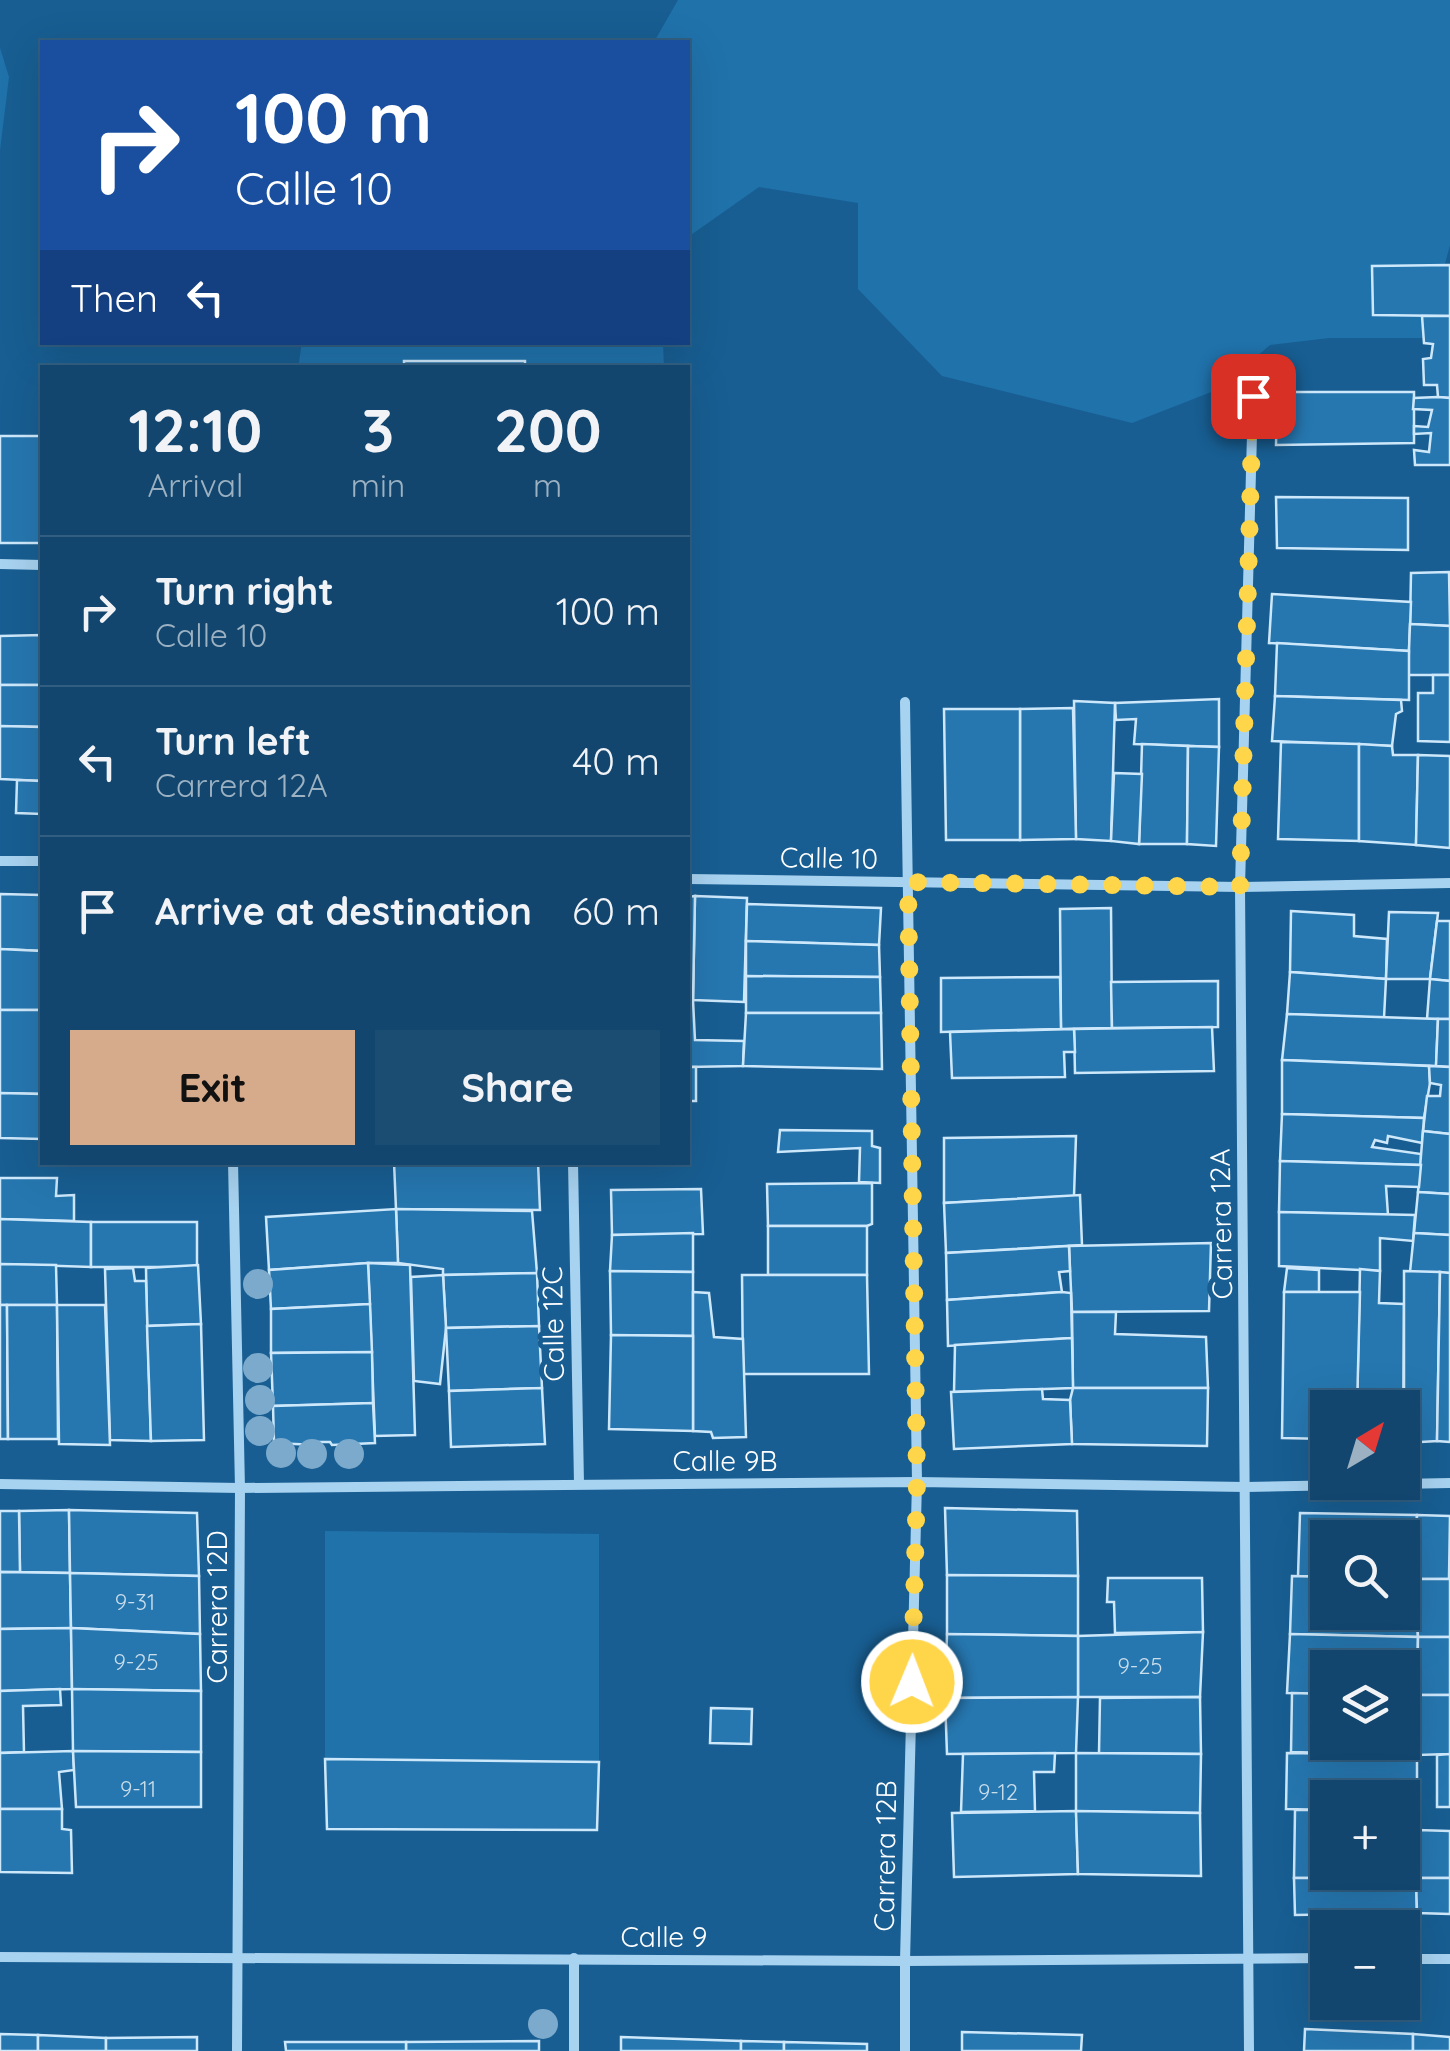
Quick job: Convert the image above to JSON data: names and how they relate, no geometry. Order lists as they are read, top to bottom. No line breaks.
{"streets":{"street":["Calle 10","Carrera 12A","Calle 12C","Calle 9B","Carrera 12D","Carrera 12B","Calle 9"]},"crossings":[["Calle 10","Carrera 12A"],["Calle 10","Carrera 12B"],["Carrera 12A","Calle 9B"],["Carrera 12A","Calle 9"],["Calle 12C","Calle 9B"],["Calle 9B","Carrera 12D"],["Calle 9B","Carrera 12B"],["Carrera 12D","Calle 9"],["Carrera 12B","Calle 9"]],"house_numbers":["9-31","9-25","9-25","9-11","9-12"],"north":"top right","page":{"turn":["100 m","Calle 10"],"then":"Then","eta":["12:10","Arrival","3","min","200","m"],"list":[{"name":"Turn right","note":"Calle 10","value":"100 m"},{"name":"Turn left","note":"Carrera 12A","value":"40 m"},{"name":"Arrive at destination","value":"60 m"}],"buttons":["Exit","Share"],"map_buttons":["+","−"]}}
